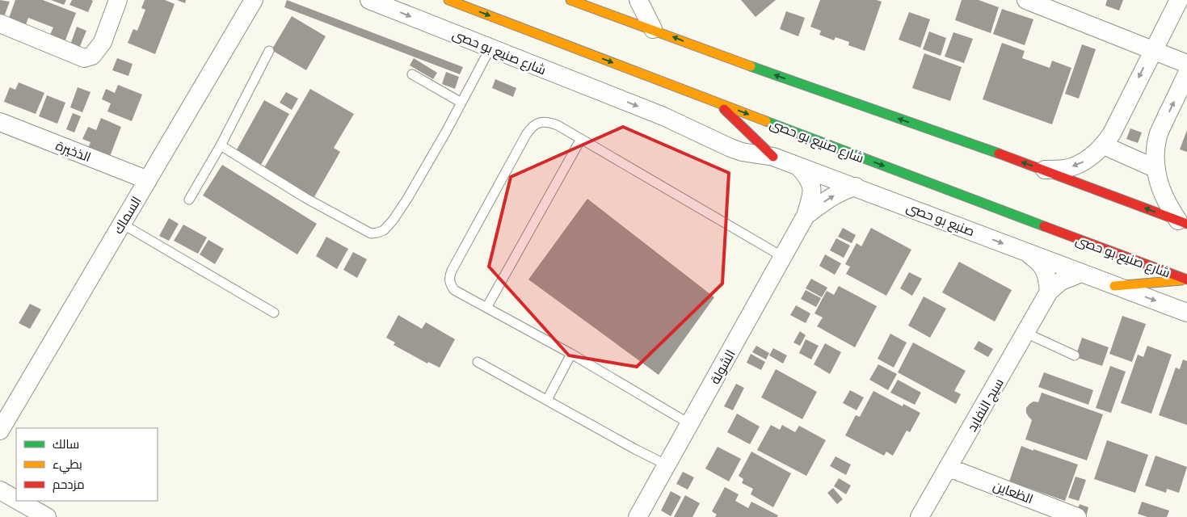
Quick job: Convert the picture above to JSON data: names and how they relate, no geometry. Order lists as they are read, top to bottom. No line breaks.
{"streets":{"street":["شارع صنيع بو حصى","الذخيرة","السماك","صنيع بو حصى","الشولة","سيج النفايد","الظعاين"]},"crossings":[["شارع صنيع بو حصى","صنيع بو حصى"],["شارع صنيع بو حصى","الشولة"],["الذخيرة","السماك"],["صنيع بو حصى","الشولة"],["سيج النفايد","الظعاين"]],"legend":["سالك","بطيء","مزدحم"]}
